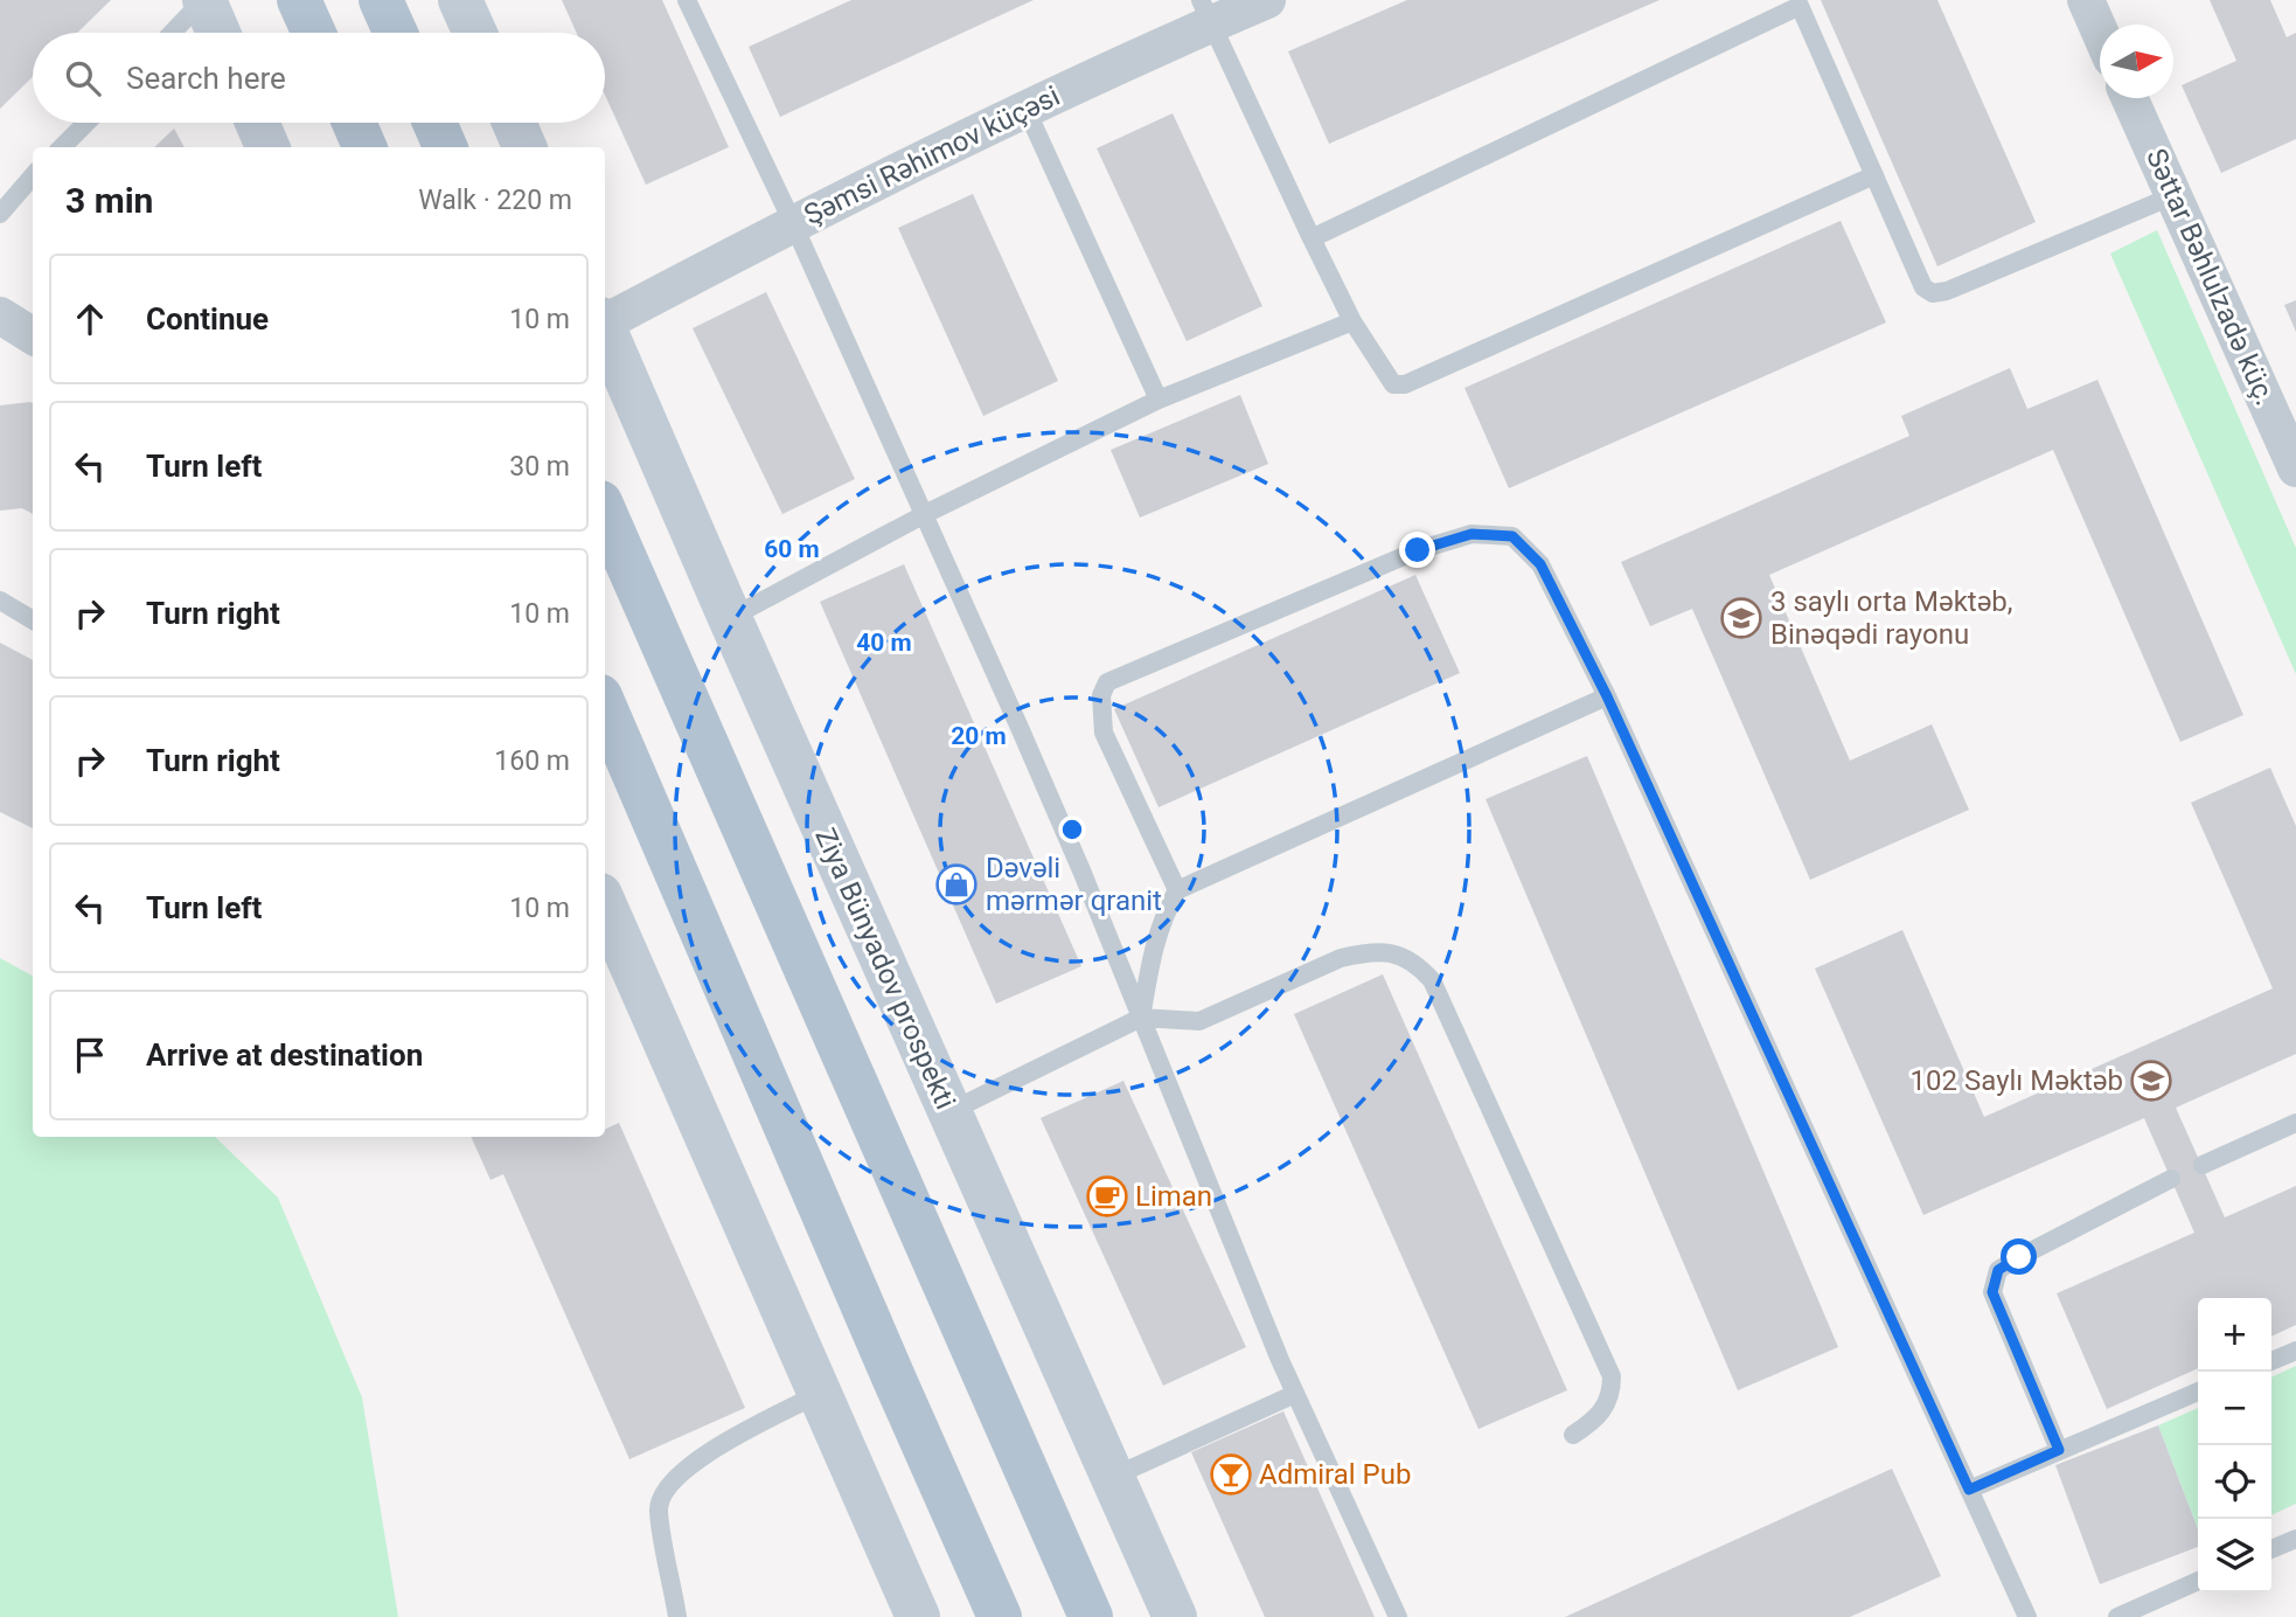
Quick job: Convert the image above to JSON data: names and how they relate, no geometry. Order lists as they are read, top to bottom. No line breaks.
{"streets":{"main road":["Ziya Bünyadov prospekti"],"street":["Şəmsi Rəhimov küçəsi","Səttar Bəhlulzadə küç."]},"places":{"school or university":["3 saylı orta Məktəb, Binəqədi rayonu","102 Saylı Məktəb"],"shop":["Dəvəli mərmər qranit"],"cafe":["Liman"],"bar":["Admiral Pub"]},"north":"right","page":{"search":"Search here","heading":["3 min","Walk · 220 m"],"list":[["Continue","10 m"],["Turn left","30 m"],["Turn right","10 m"],["Turn right","160 m"],["Turn left","10 m"],"Arrive at destination"],"map_buttons":["+","−"]},"rings":["60 m","40 m","20 m"]}
